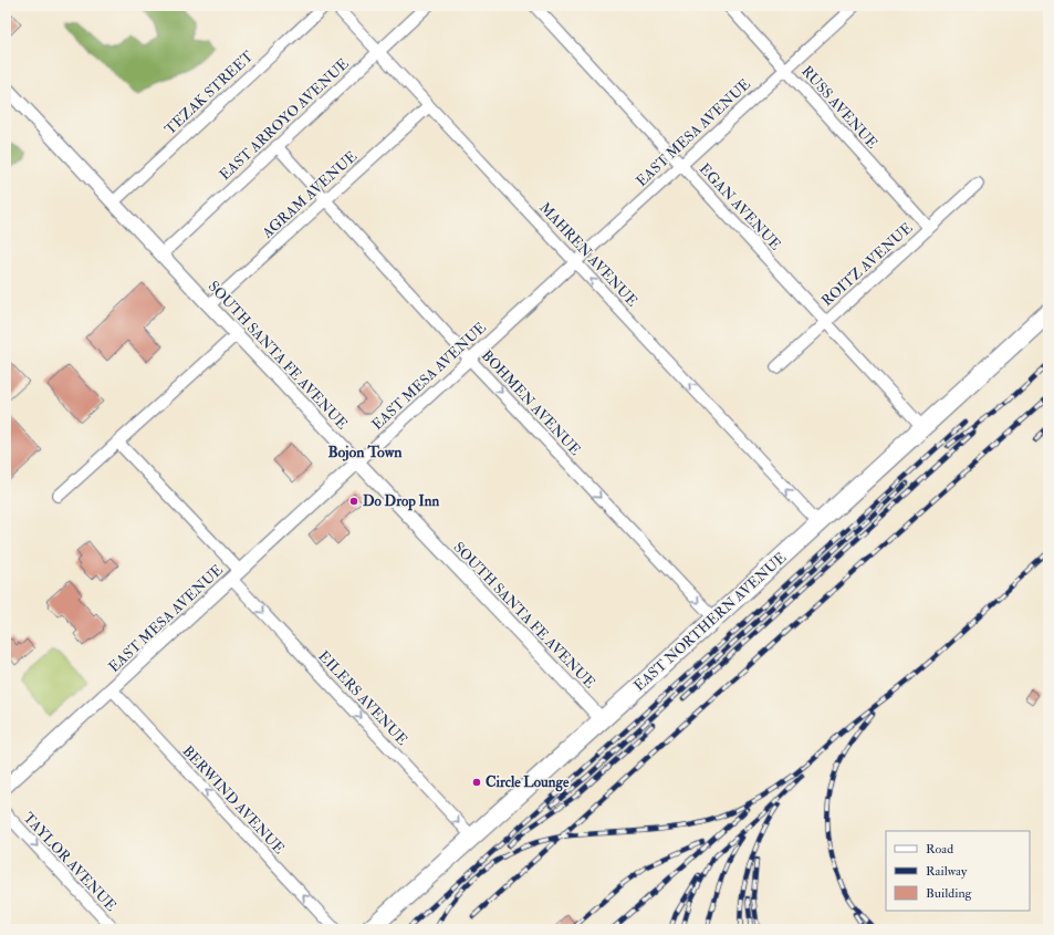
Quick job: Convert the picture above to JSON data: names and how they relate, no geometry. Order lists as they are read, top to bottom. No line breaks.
{"streets":{"main road":["EAST NORTHERN AVENUE"],"street":["TEZAK STREET","RUSS AVENUE","EAST ARROYO AVENUE","EAST MESA AVENUE","AGRAM AVENUE","EGAN AVENUE","MAHREN AVENUE","ROITZ AVENUE","SOUTH SANTA FE AVENUE","BOHMEN AVENUE","EILERS AVENUE","BERWIND AVENUE","TAYLOR AVENUE"]},"crossings":[["TEZAK STREET","SOUTH SANTA FE AVENUE"],["RUSS AVENUE","EAST MESA AVENUE"],["RUSS AVENUE","ROITZ AVENUE"],["EAST ARROYO AVENUE","MAHREN AVENUE"],["EAST ARROYO AVENUE","SOUTH SANTA FE AVENUE"],["EAST ARROYO AVENUE","BOHMEN AVENUE"],["EAST MESA AVENUE","EGAN AVENUE"],["EAST MESA AVENUE","MAHREN AVENUE"],["EAST MESA AVENUE","SOUTH SANTA FE AVENUE"],["EAST MESA AVENUE","BOHMEN AVENUE"],["EAST MESA AVENUE","EILERS AVENUE"],["EAST MESA AVENUE","BERWIND AVENUE"],["AGRAM AVENUE","MAHREN AVENUE"],["AGRAM AVENUE","SOUTH SANTA FE AVENUE"],["AGRAM AVENUE","BOHMEN AVENUE"],["EGAN AVENUE","ROITZ AVENUE"],["EGAN AVENUE","EAST NORTHERN AVENUE"],["MAHREN AVENUE","EAST NORTHERN AVENUE"],["SOUTH SANTA FE AVENUE","EAST NORTHERN AVENUE"],["BOHMEN AVENUE","EAST NORTHERN AVENUE"],["EAST NORTHERN AVENUE","EILERS AVENUE"]],"one_way":["MAHREN AVENUE","BOHMEN AVENUE","EILERS AVENUE","BERWIND AVENUE","TAYLOR AVENUE"],"districts":["Bojon Town"],"places":["Do Drop Inn","Circle Lounge"],"legend":["Road","Railway","Building"]}
